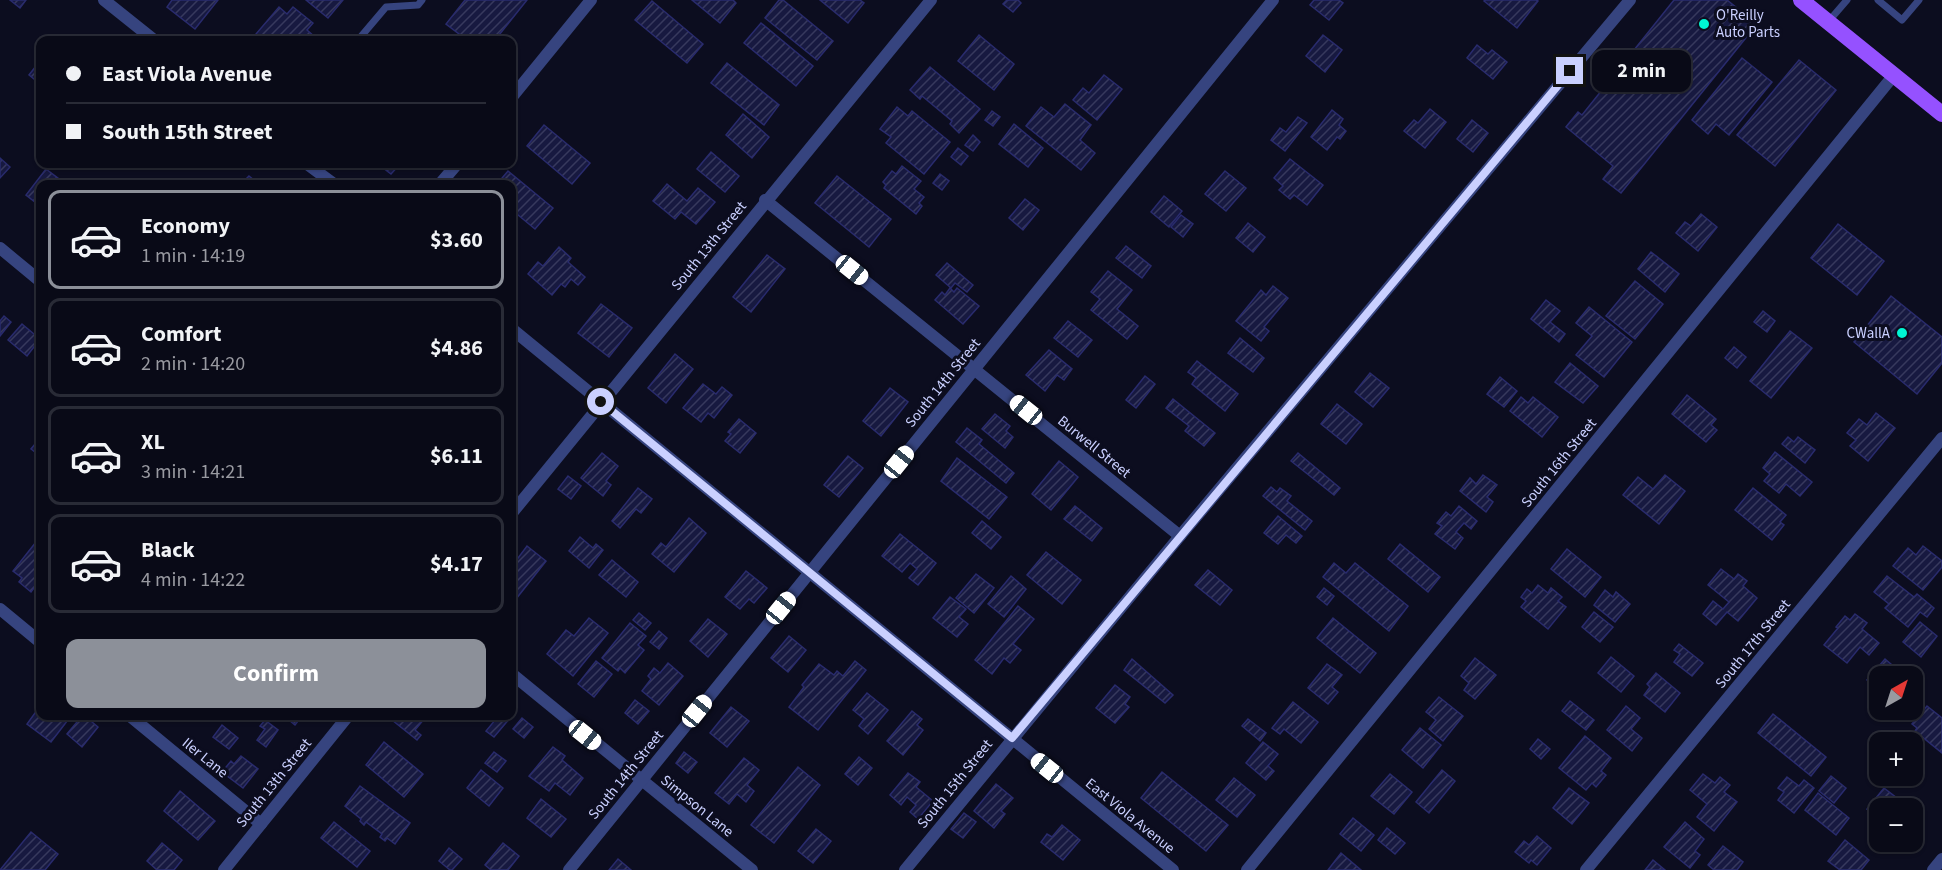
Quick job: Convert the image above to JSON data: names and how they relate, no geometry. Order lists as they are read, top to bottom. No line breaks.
{"streets":{"street":["South 13th Street","South 14th Street","Burwell Street","South 16th Street","South 17th Street","Iler Lane","South 15th Street","Simpson Lane","East Viola Avenue"]},"crossings":[["South 13th Street","Burwell Street"],["South 13th Street","Iler Lane"],["South 13th Street","East Viola Avenue"],["South 14th Street","Burwell Street"],["South 14th Street","Simpson Lane"],["South 14th Street","East Viola Avenue"],["Burwell Street","South 15th Street"],["South 15th Street","East Viola Avenue"]],"places":["O'Reilly Auto Parts","CWallA"],"north":"top right","page":{"banner":["East Viola Avenue","South 15th Street"],"bubble":"2 min","list":[{"name":"Economy","note":"1 min · 14:19","value":"$3.60"},{"name":"Comfort","note":"2 min · 14:20","value":"$4.86"},{"name":"XL","note":"3 min · 14:21","value":"$6.11"},{"name":"Black","note":"4 min · 14:22","value":"$4.17"}],"buttons":"Confirm","map_buttons":["+","−"]}}
